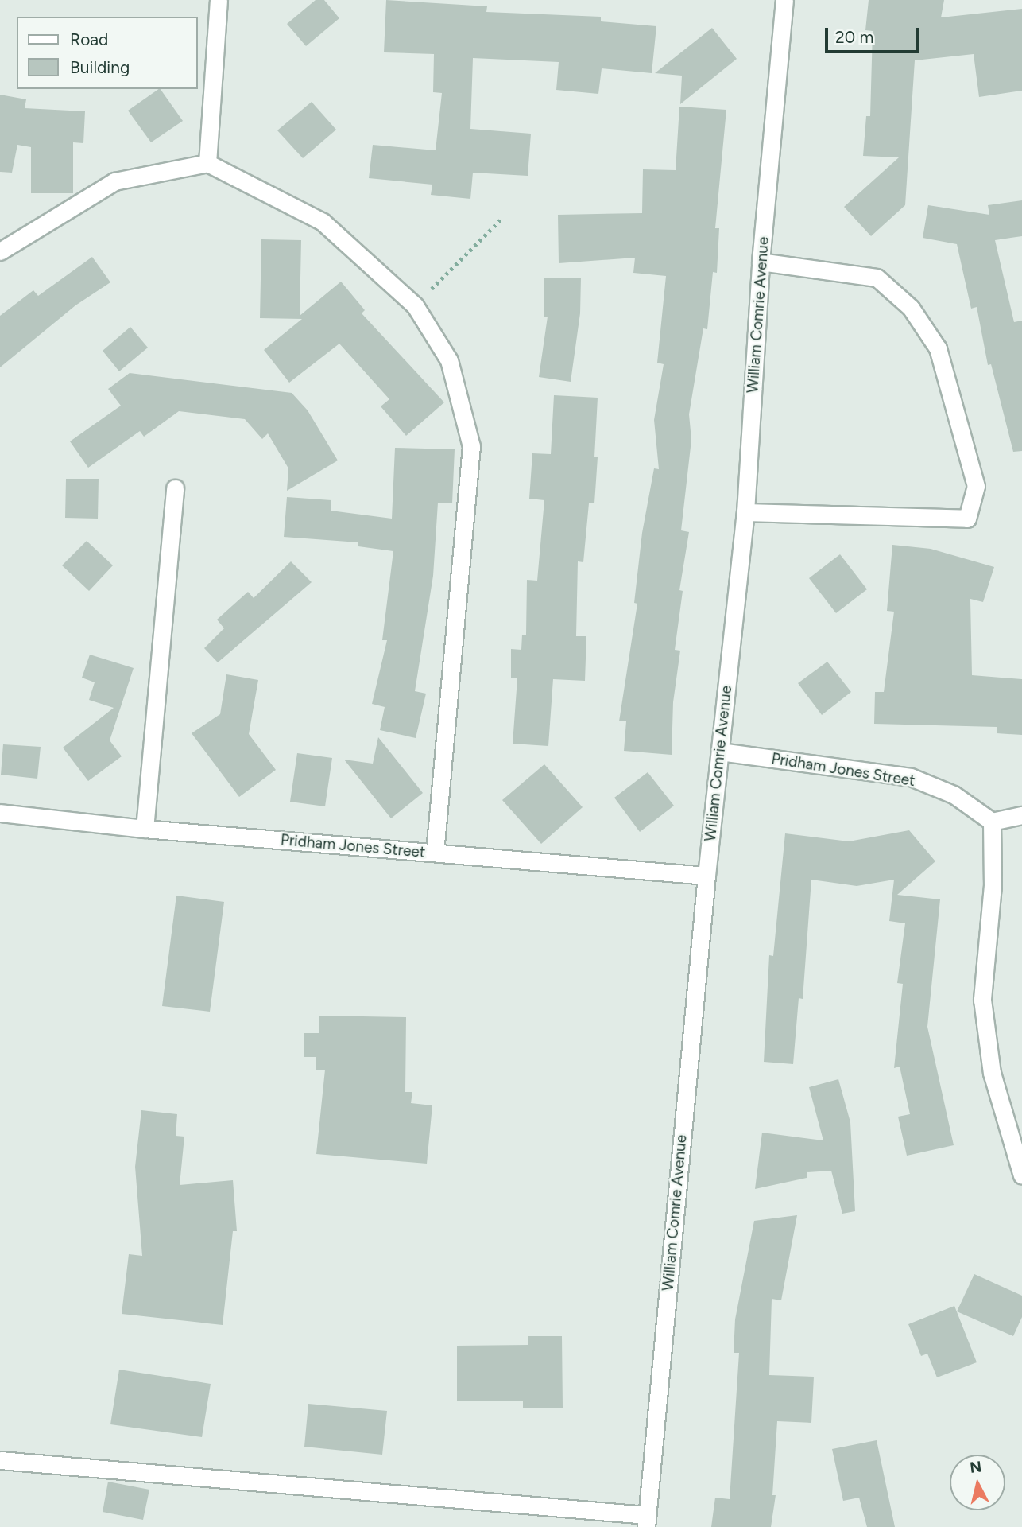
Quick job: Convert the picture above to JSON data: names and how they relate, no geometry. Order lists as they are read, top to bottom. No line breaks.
{"streets":{"street":["William Comrie Avenue","Pridham Jones Street"]},"crossings":[["William Comrie Avenue","Pridham Jones Street"]],"legend":["Road","Building"],"scale_bar":"20 m","north":"top"}
